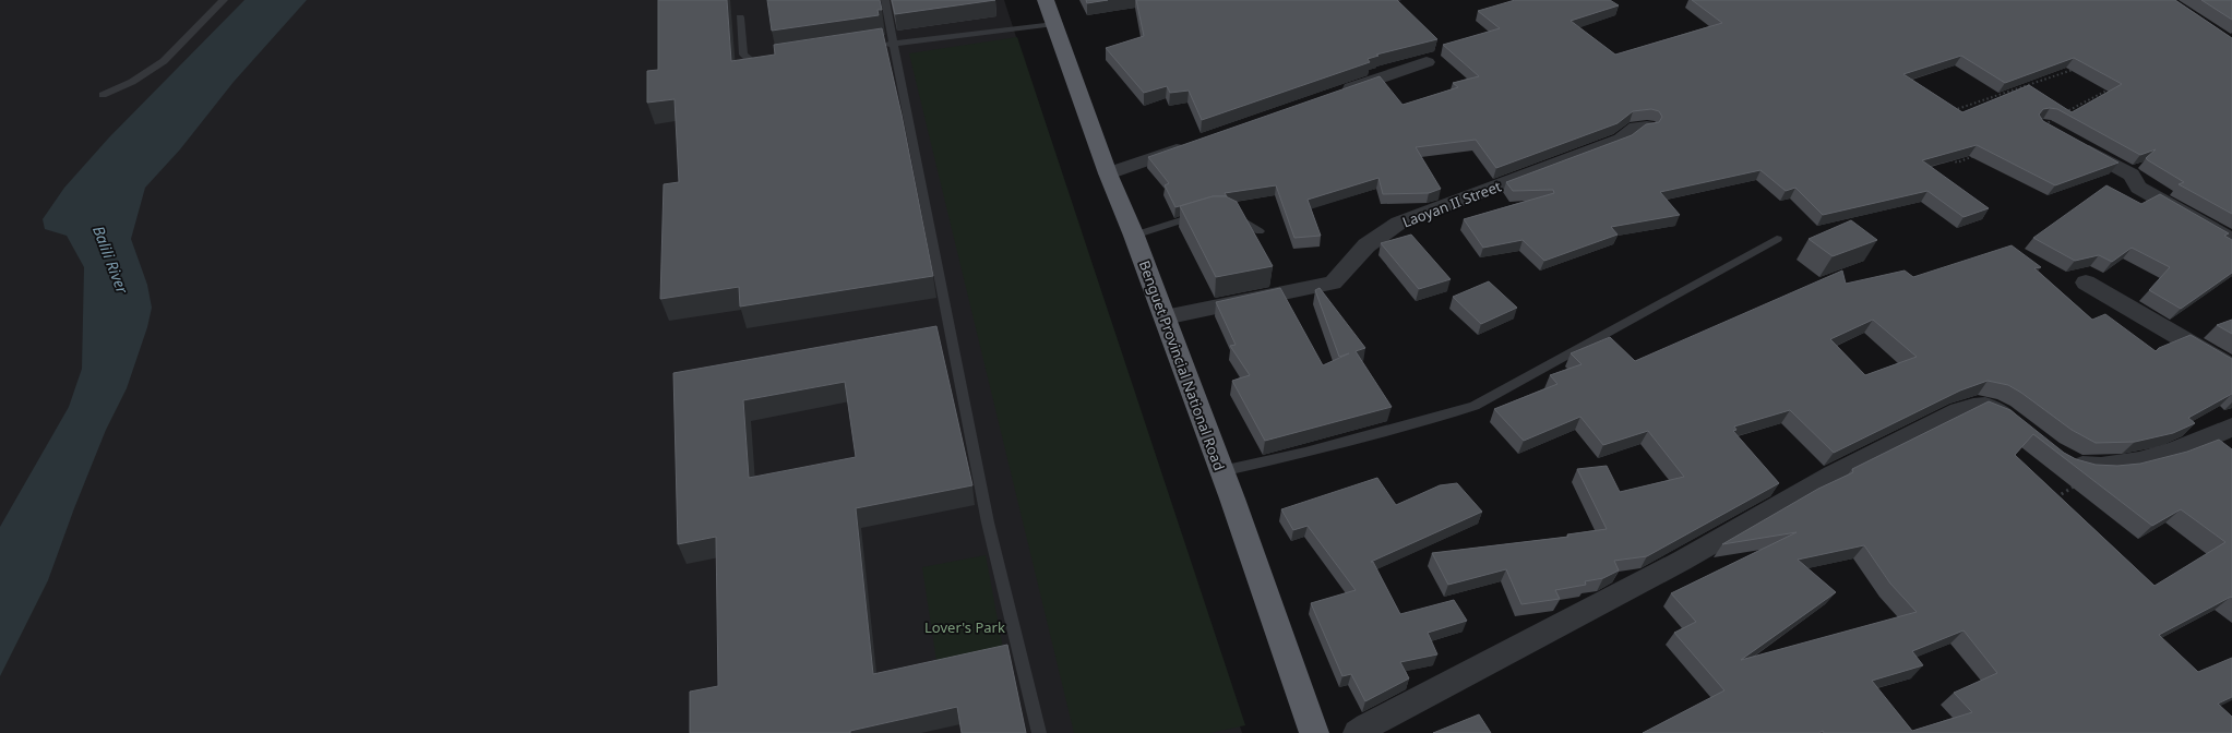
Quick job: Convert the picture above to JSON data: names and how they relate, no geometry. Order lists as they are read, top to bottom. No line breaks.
{"streets":{"highway":["Benguet Provincial National Road"],"street":["Laoyan II Street"]},"crossings":[["Laoyan II Street","Benguet Provincial National Road"]],"water":["Balili River"],"parks":["Lover's Park"]}
